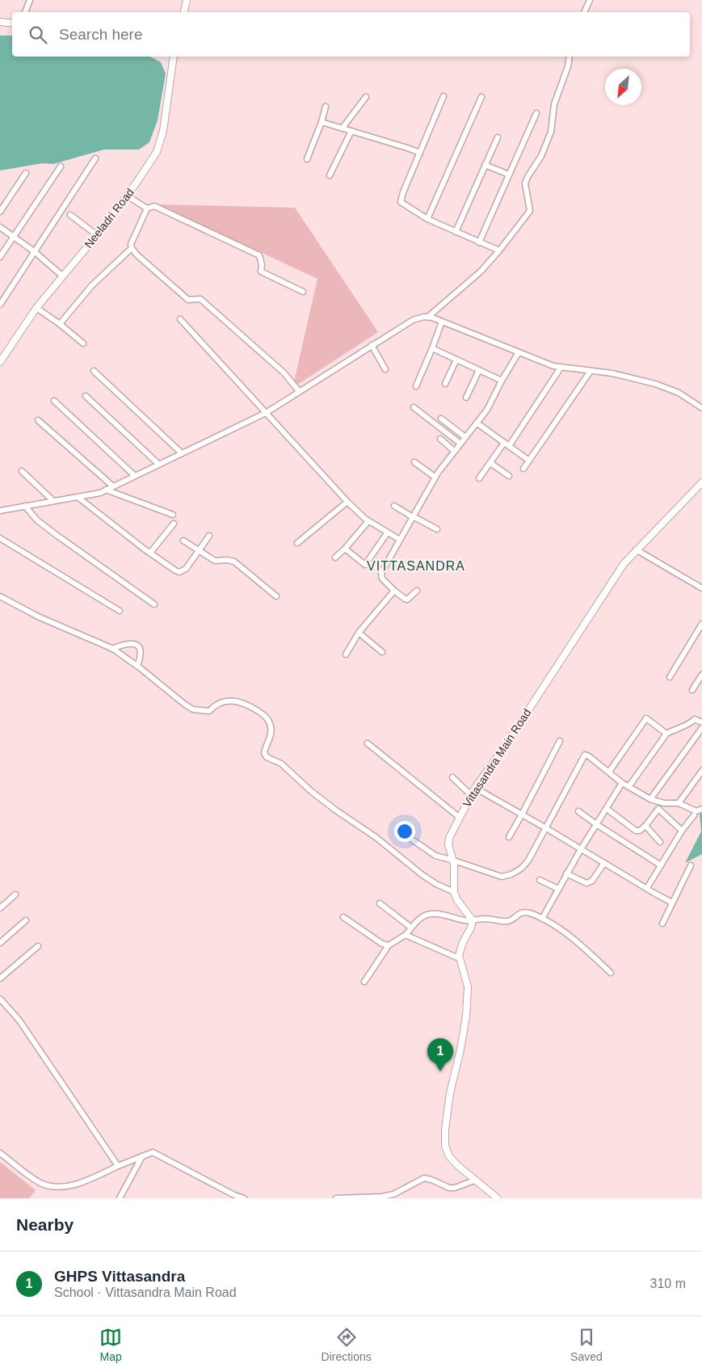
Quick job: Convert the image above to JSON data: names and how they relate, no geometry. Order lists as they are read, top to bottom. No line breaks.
{"streets":{"street":["Neeladri Road","Vittasandra Main Road"]},"districts":["VITTASANDRA"],"north":"bottom left","page":{"search":"Search here","pins":"1","heading":"Nearby","list":[{"mark":"1","name":"GHPS Vittasandra","note":"School · Vittasandra Main Road","value":"310 m"}],"nav":["Map","Directions","Saved"]}}
